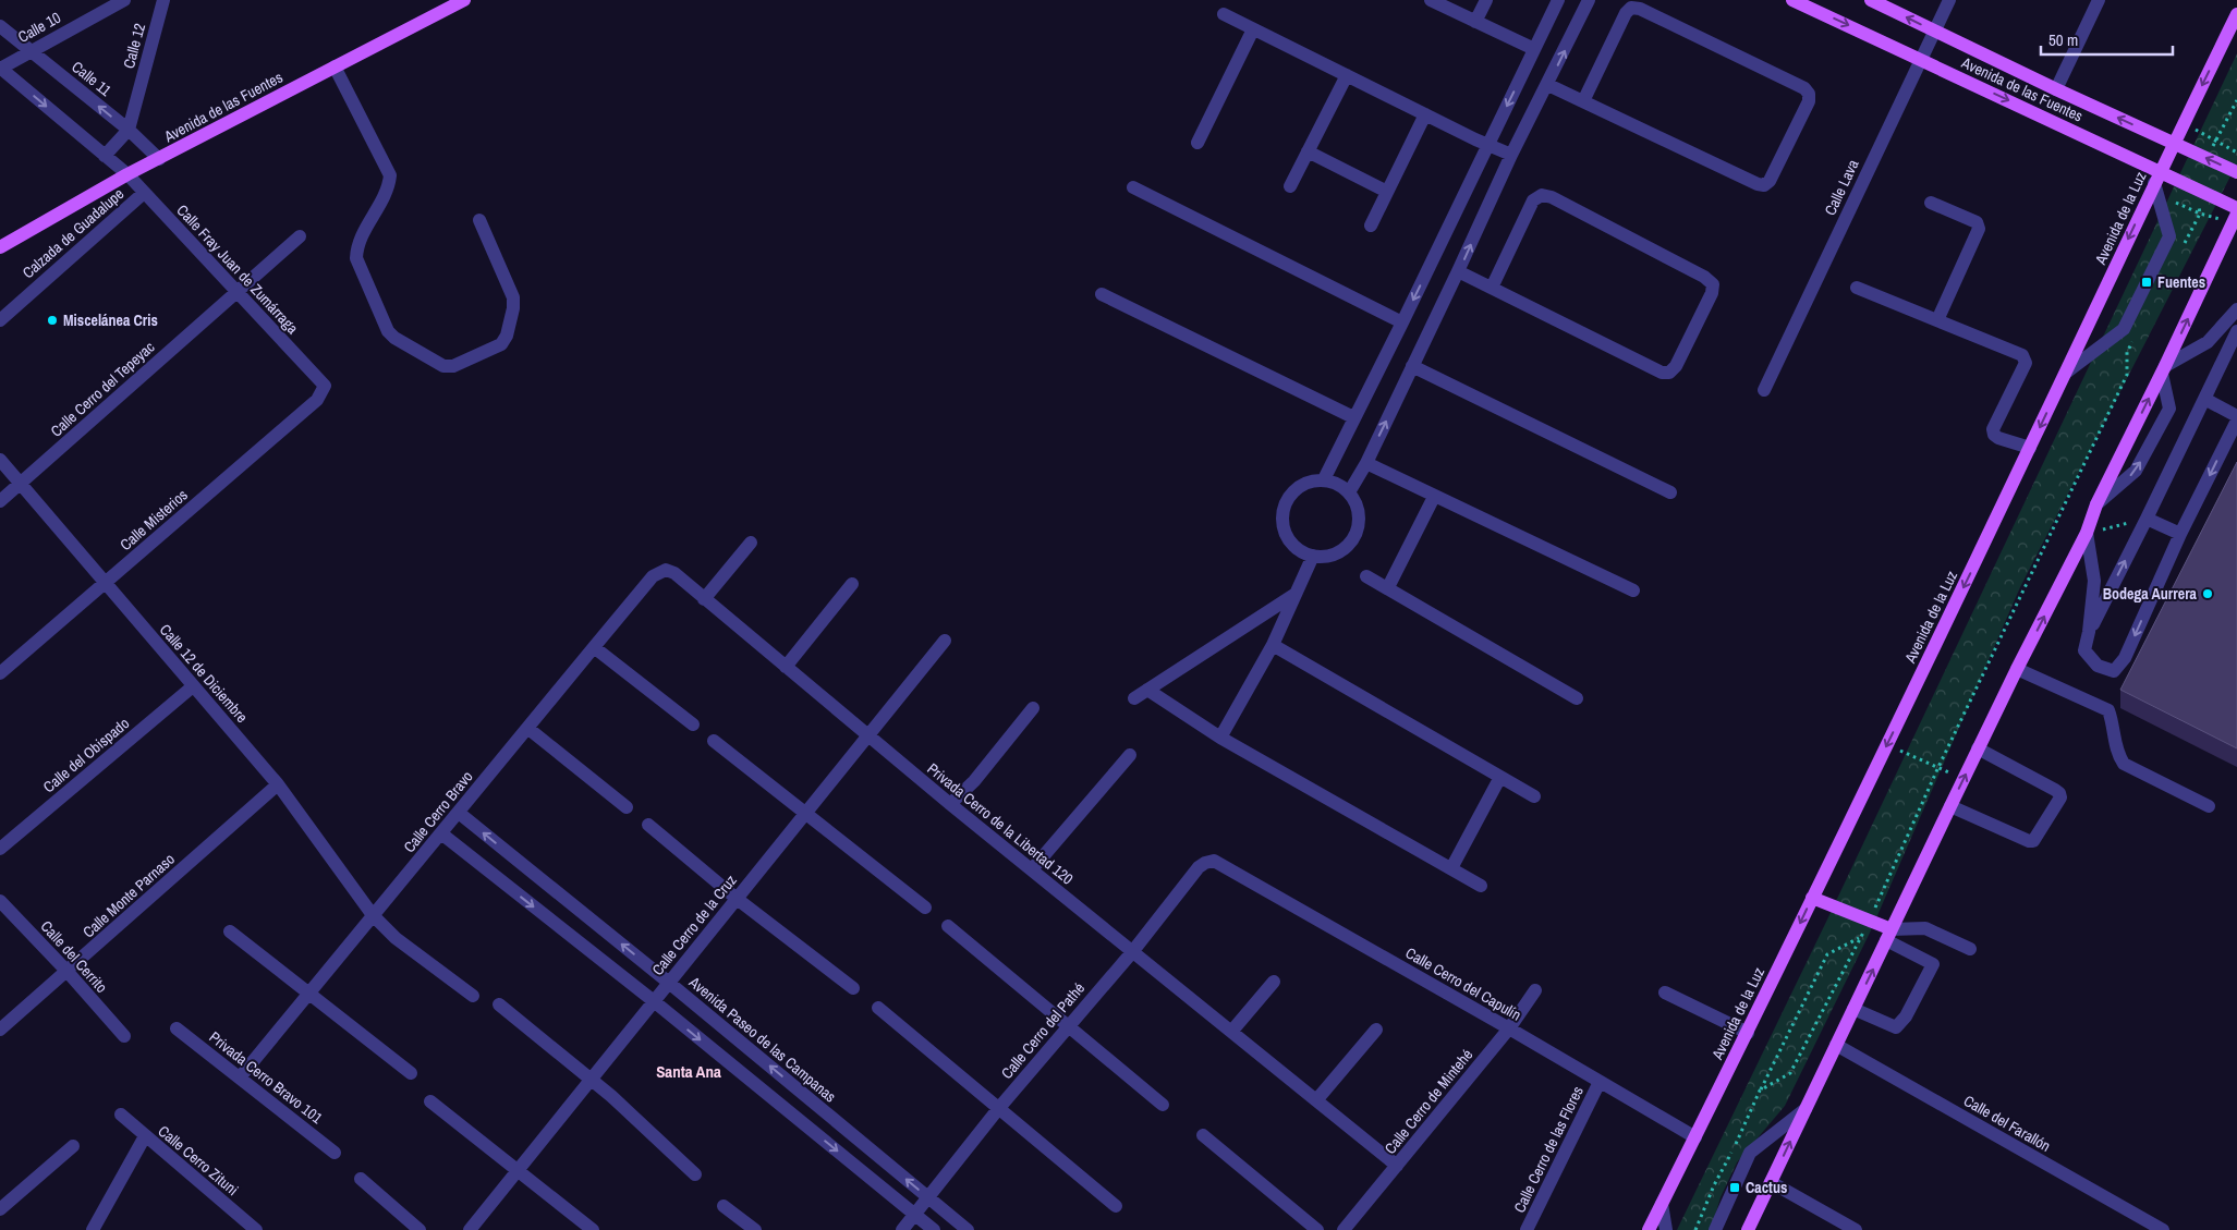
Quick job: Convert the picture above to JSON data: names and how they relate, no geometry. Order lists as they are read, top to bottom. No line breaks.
{"streets":{"main road":["Avenida de las Fuentes","Avenida de la Luz"],"street":["Calle 10","Calle 12","Calle 11","Calle Lava","Calzada de Guadalupe","Calle Fray Juan de Zumárraga","Calle Cerro del Tepeyac","Calle Misterios","Calle 12 de Diciembre","Calle del Obispado","Calle Cerro Bravo","Privada Cerro de la Libertad 120","Calle Monte Parnaso","Calle Cerro de la Cruz","Calle del Cerrito","Calle Cerro del Capulín","Calle Cerro del Pathé","Avenida Paseo de las Campanas","Privada Cerro Bravo 101","Calle Cerro de Mintehé","Calle del Farallón","Calle Cerro de las Flores","Calle Cerro Zituni"]},"crossings":[["Calle 10","Calle 11"],["Calle 12","Calle 11"],["Calle 11","Avenida de las Fuentes"],["Avenida de las Fuentes","Calle Lava"],["Avenida de las Fuentes","Avenida de la Luz"],["Avenida de las Fuentes","Calle Fray Juan de Zumárraga"],["Avenida de la Luz","Calle Cerro del Capulín"],["Calzada de Guadalupe","Calle Fray Juan de Zumárraga"],["Calle Fray Juan de Zumárraga","Calle Cerro del Tepeyac"],["Calle Fray Juan de Zumárraga","Calle Misterios"],["Calle Cerro del Tepeyac","Calle 12 de Diciembre"],["Calle Misterios","Calle 12 de Diciembre"],["Calle 12 de Diciembre","Calle del Obispado"],["Calle 12 de Diciembre","Calle Cerro Bravo"],["Calle 12 de Diciembre","Calle Monte Parnaso"],["Calle Cerro Bravo","Privada Cerro de la Libertad 120"],["Calle Cerro Bravo","Avenida Paseo de las Campanas"],["Calle Cerro Bravo","Privada Cerro Bravo 101"],["Privada Cerro de la Libertad 120","Calle Cerro de la Cruz"],["Privada Cerro de la Libertad 120","Calle Cerro del Pathé"],["Privada Cerro de la Libertad 120","Calle Cerro de Mintehé"],["Calle Monte Parnaso","Calle del Cerrito"],["Calle Cerro de la Cruz","Avenida Paseo de las Campanas"],["Calle Cerro del Capulín","Calle Cerro del Pathé"],["Calle Cerro del Capulín","Calle Cerro de Mintehé"],["Calle Cerro del Capulín","Calle Cerro de las Flores"],["Calle Cerro del Pathé","Avenida Paseo de las Campanas"]],"districts":["Santa Ana"],"places":{"transit":["Fuentes","Cactus"],"other":["Miscelánea Cris","Bodega Aurrera"]},"scale_bar":"50 m"}
